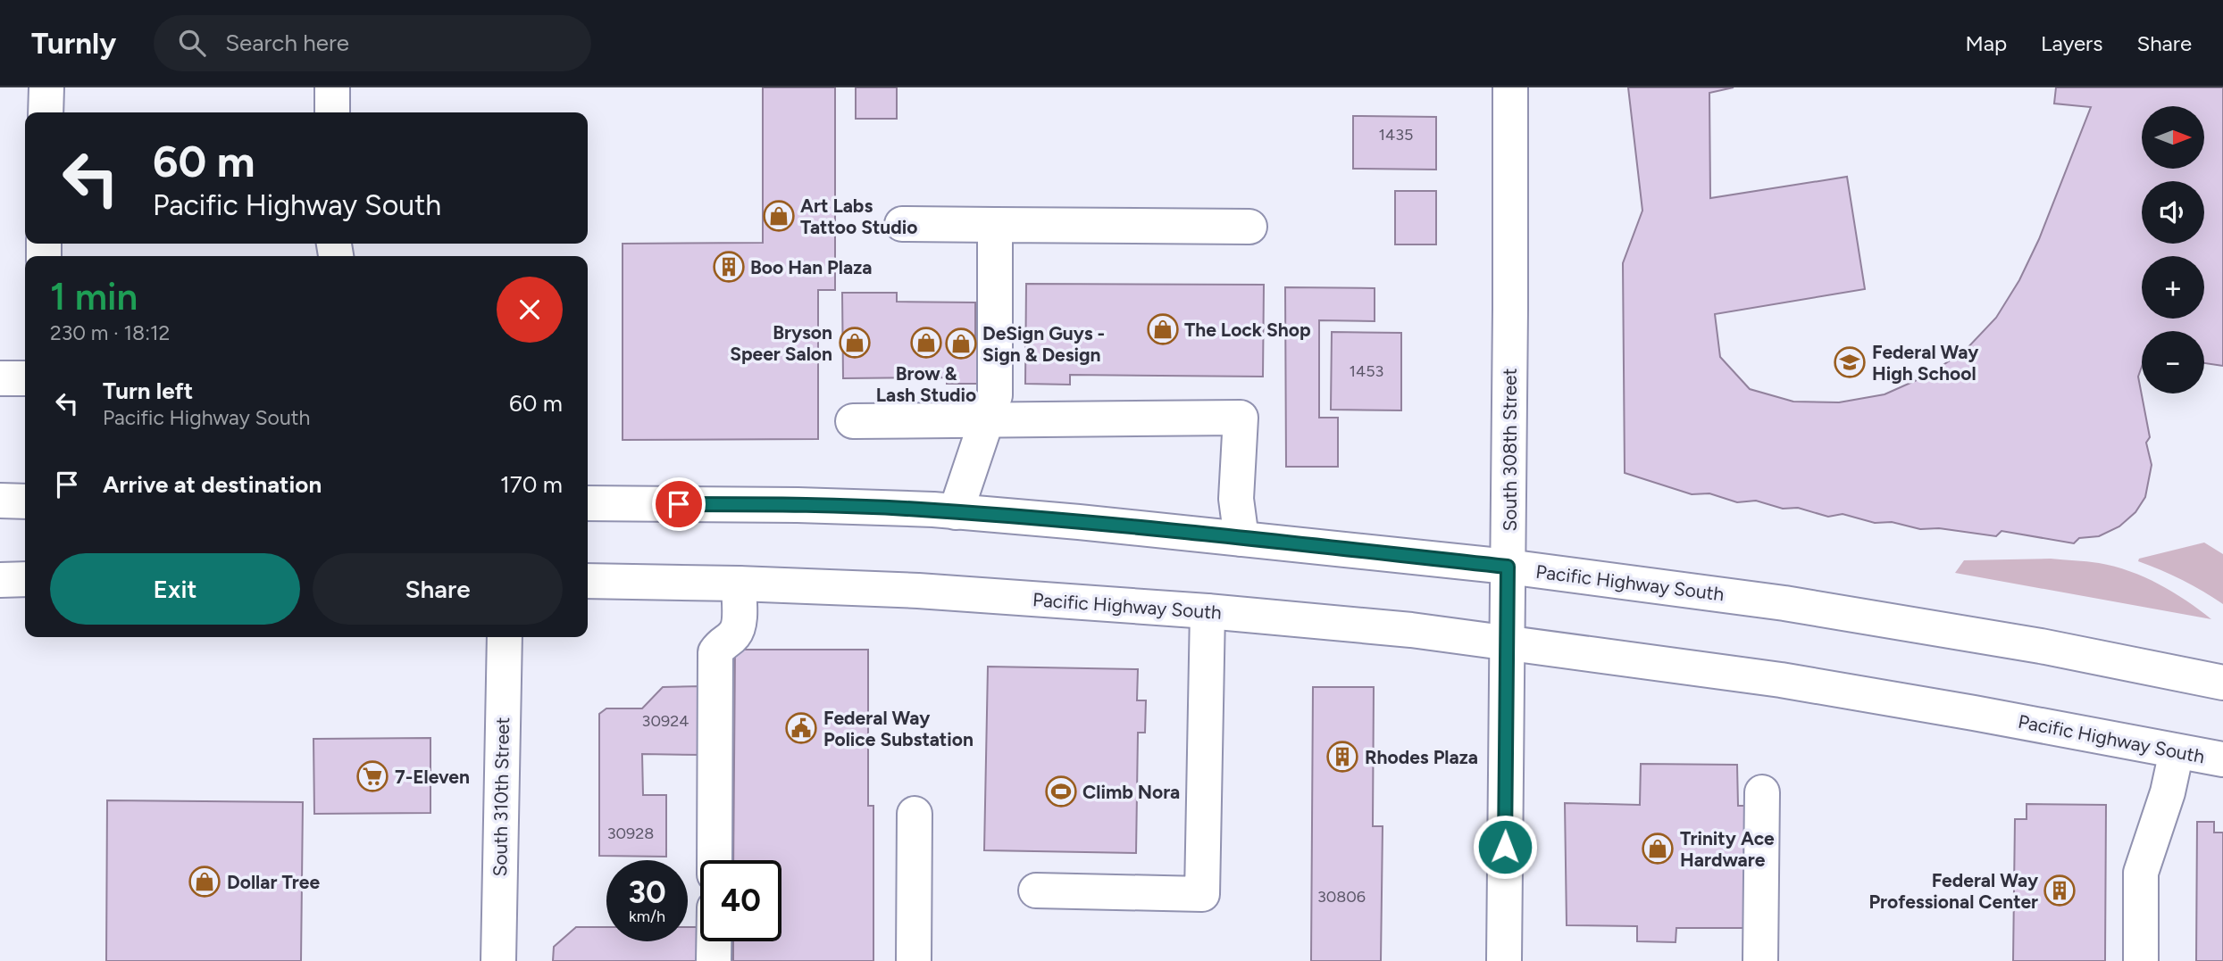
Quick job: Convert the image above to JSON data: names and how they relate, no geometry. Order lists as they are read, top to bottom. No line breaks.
{"streets":{"main road":["South 308th Street","Pacific Highway South","South 310th Street"]},"crossings":[["South 308th Street","Pacific Highway South"]],"places":{"shop":["Art Labs Tattoo Studio","The Lock Shop","Bryson Speer Salon","Brow & Lash Studio","DeSign Guys - Sign & Design","Trinity Ace Hardware","Dollar Tree"],"building":["Boo Han Plaza","Rhodes Plaza","Federal Way Professional Center"],"school or university":["Federal Way High School"],"public building":["Federal Way Police Substation"],"supermarket":["7-Eleven"],"sports":["Climb Nora"]},"house_numbers":["1435","1453","30924","30928","30806"],"north":"right","page":{"header":"Turnly","search":"Search here","nav":["Map","Layers","Share"],"map_buttons":["+","−"],"turn":["60 m","Pacific Highway South"],"heading":["1 min","230 m · 18:12"],"list":[{"name":"Turn left","note":"Pacific Highway South","value":"60 m"},{"name":"Arrive at destination","value":"170 m"}],"buttons":["Exit","Share"],"speed":"30 km/h","limit":"40"}}
